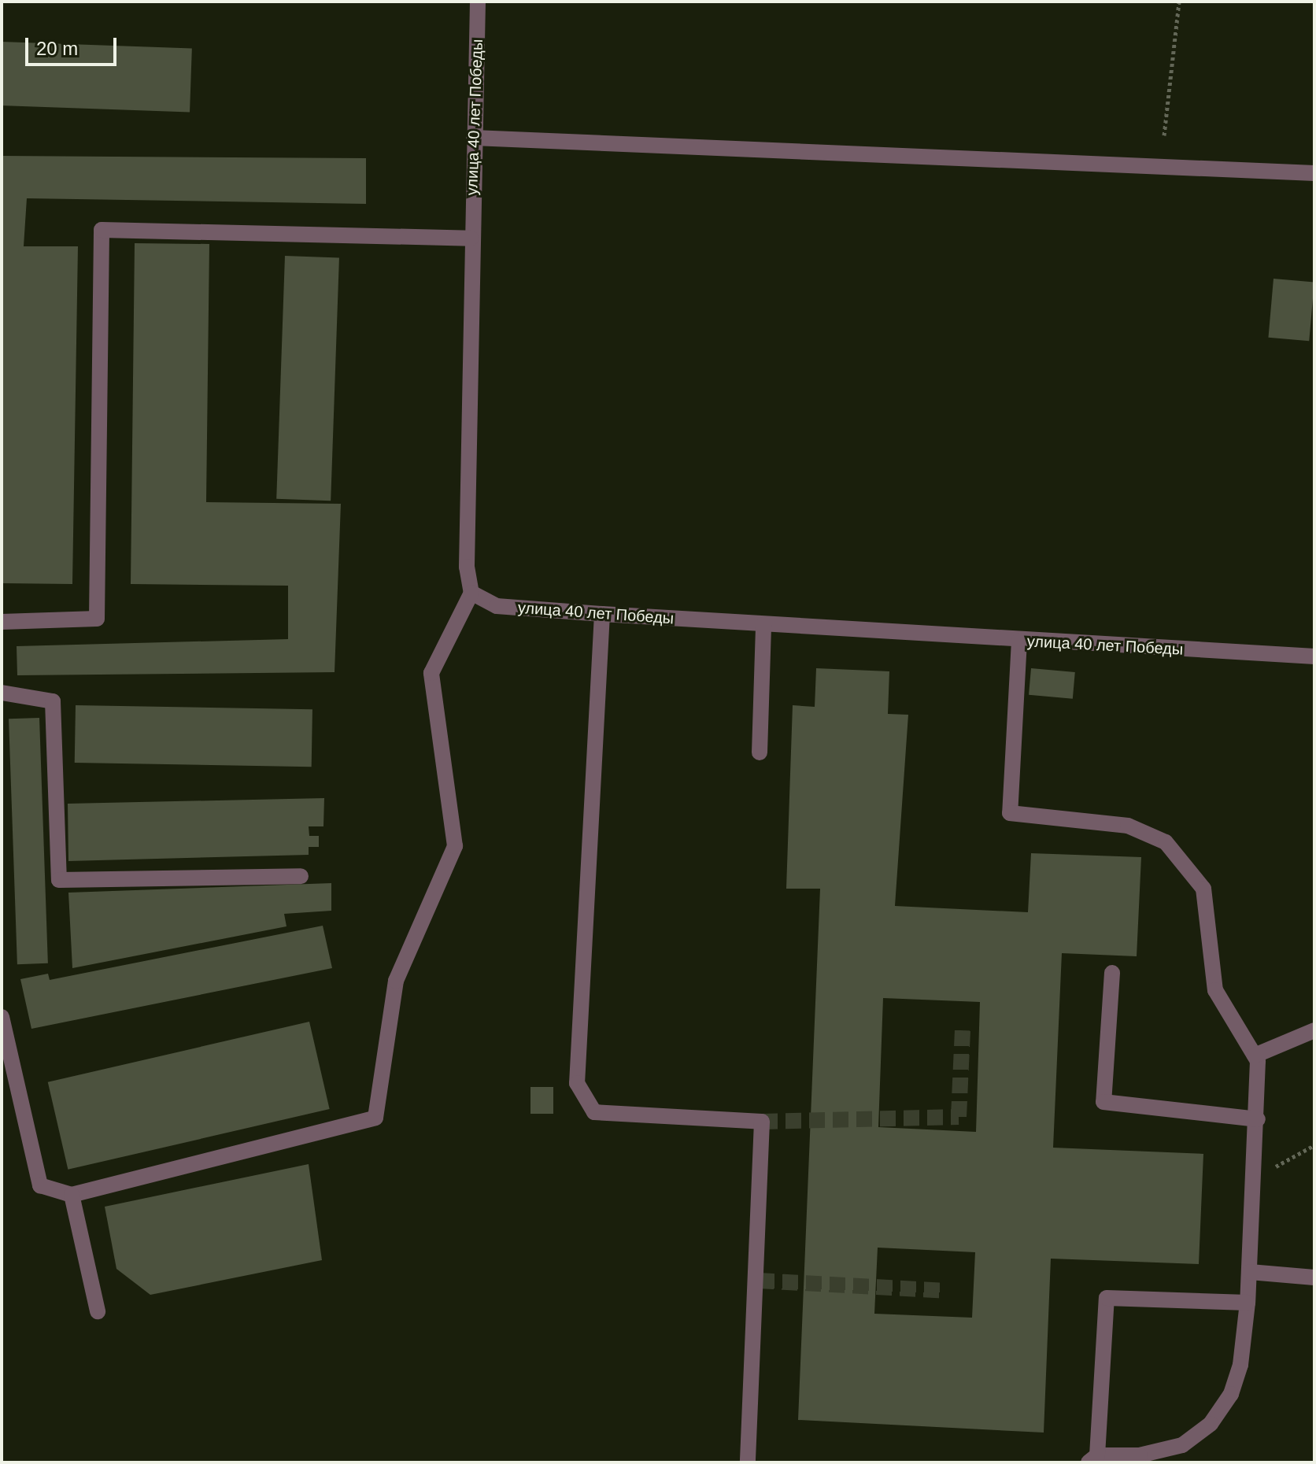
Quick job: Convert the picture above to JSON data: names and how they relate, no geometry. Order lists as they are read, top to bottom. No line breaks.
{"streets":{"street":["улица 40 лет Победы"]},"scale_bar":"20 m"}
